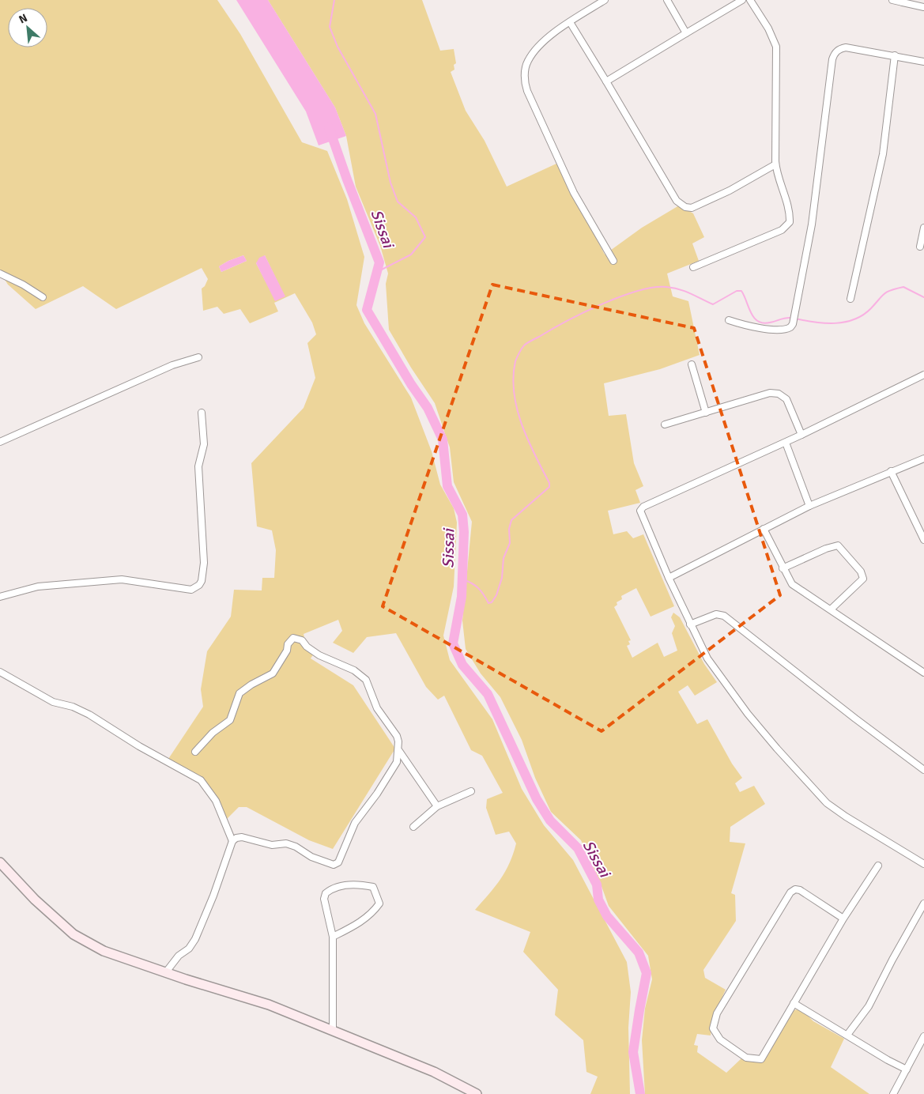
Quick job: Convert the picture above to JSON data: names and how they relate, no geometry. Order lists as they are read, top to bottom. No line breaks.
{"water":["Sissai"],"north":"top left"}
